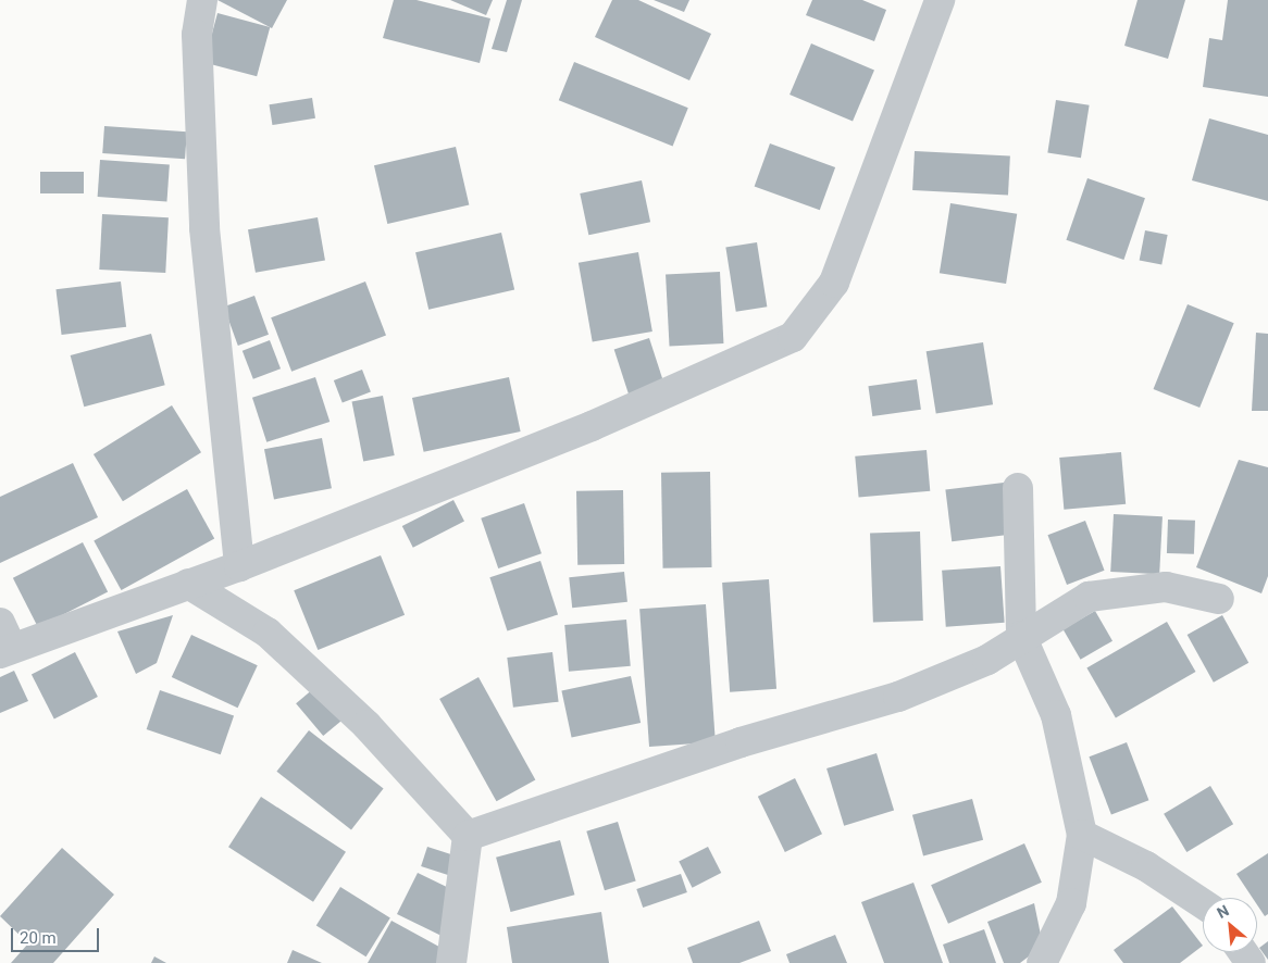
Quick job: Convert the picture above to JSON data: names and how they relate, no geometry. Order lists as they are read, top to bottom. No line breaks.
{"scale_bar":"20 m","north":"top left"}
